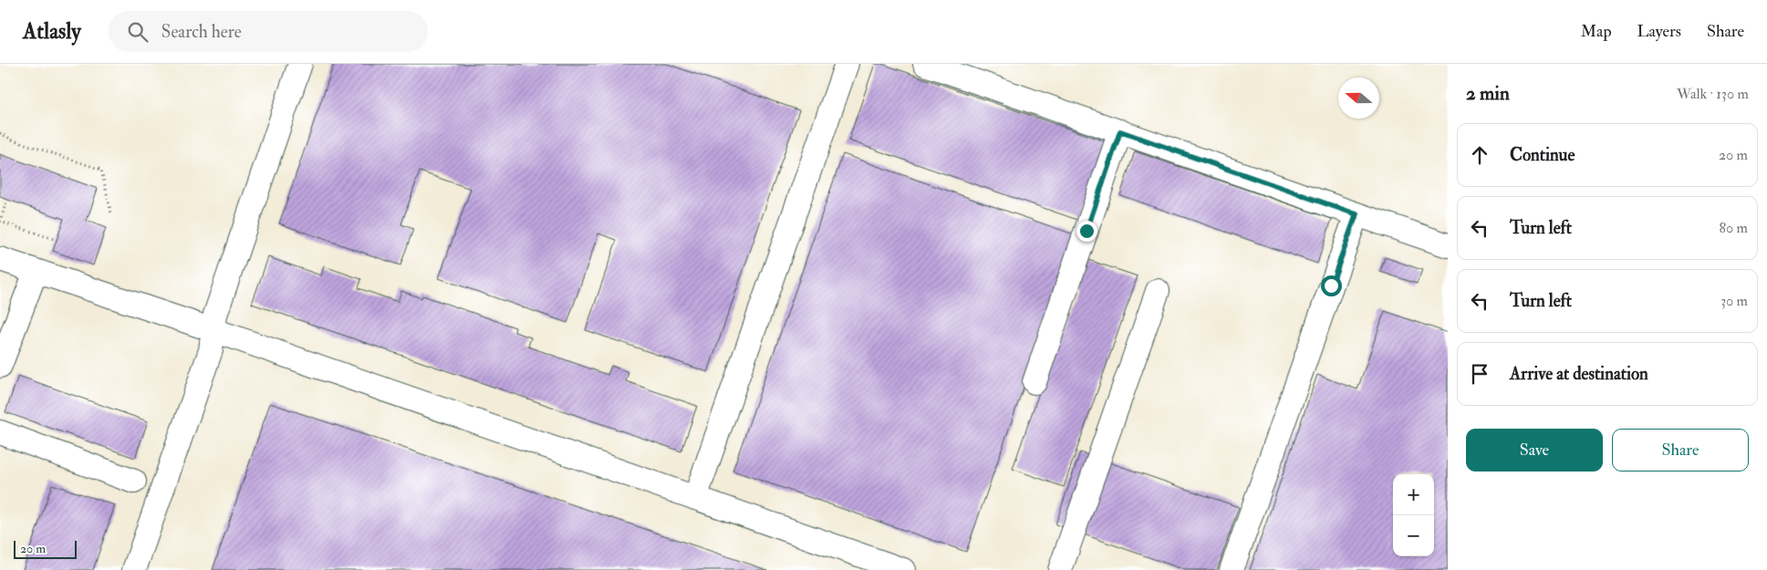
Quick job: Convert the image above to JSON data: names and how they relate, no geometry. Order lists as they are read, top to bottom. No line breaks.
{"scale_bar":"20 m","north":"left","page":{"header":"Atlasly","search":"Search here","nav":["Map","Layers","Share"],"heading":["2 min","Walk · 130 m"],"list":[["Continue","20 m"],["Turn left","80 m"],["Turn left","30 m"],"Arrive at destination"],"buttons":["Save","Share"],"map_buttons":["+","−"],"scale":"20 m"}}
